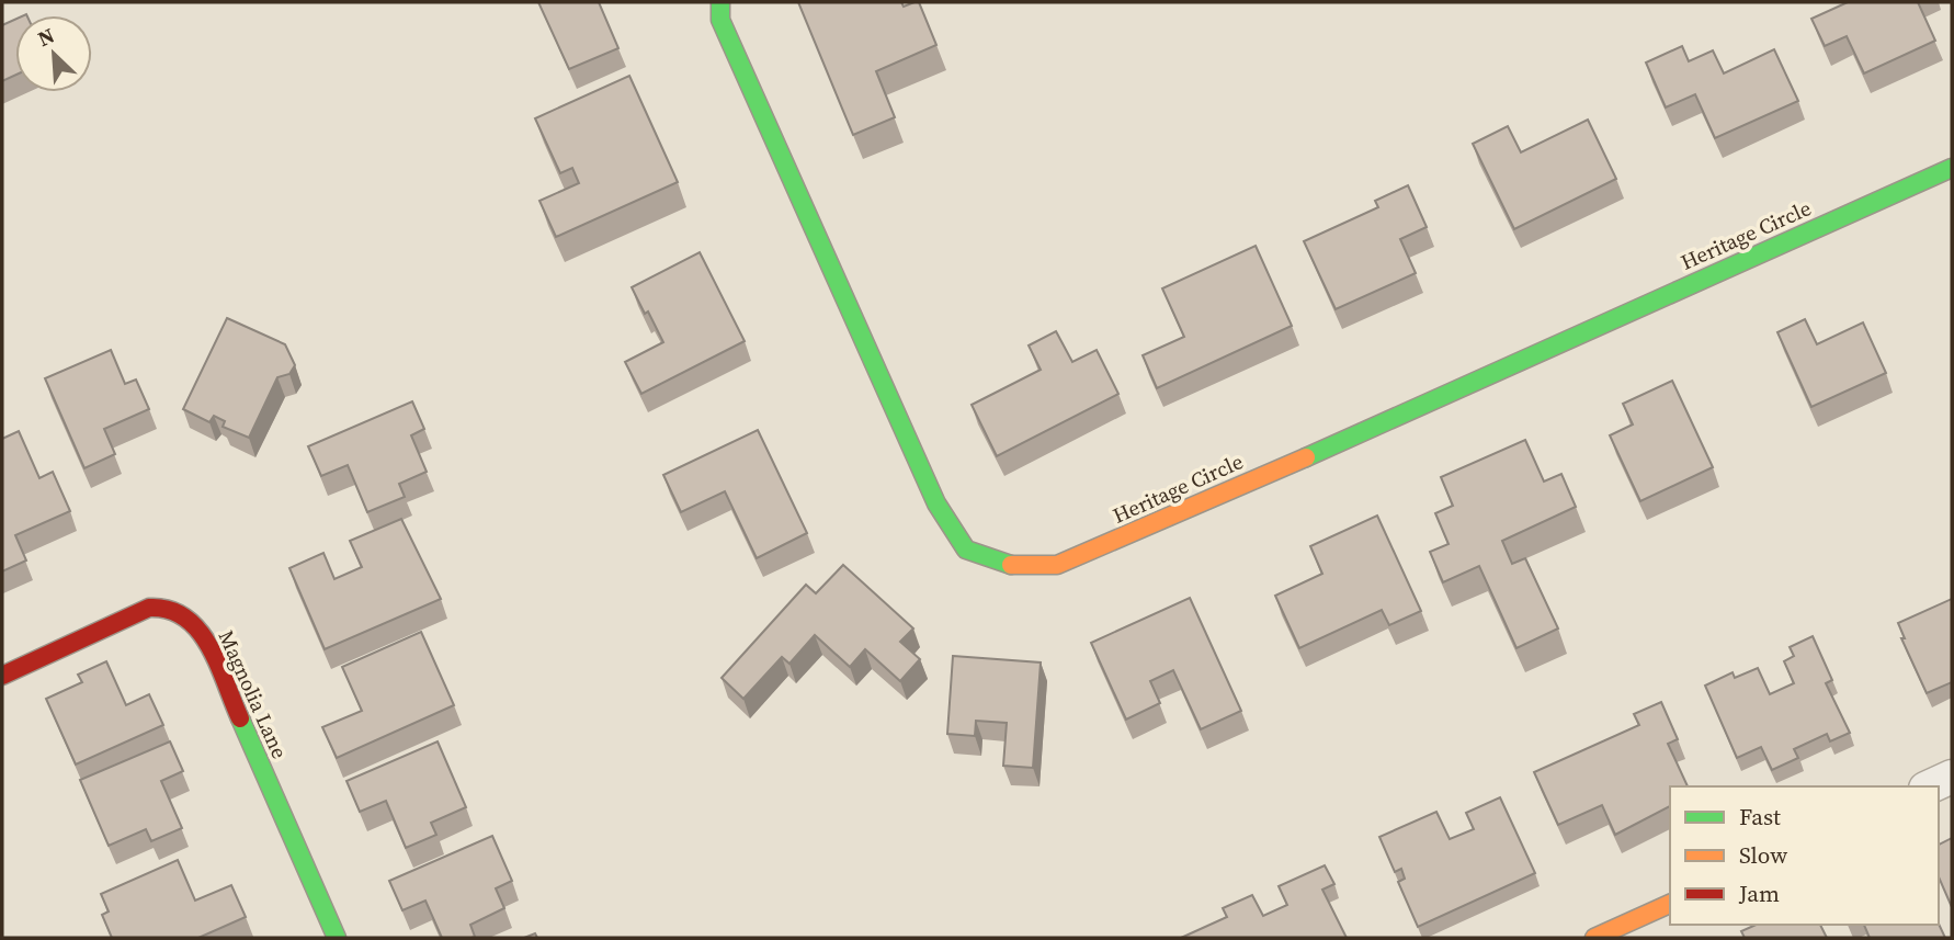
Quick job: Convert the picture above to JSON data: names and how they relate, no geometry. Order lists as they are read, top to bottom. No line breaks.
{"streets":{"street":["Heritage Circle","Magnolia Lane"]},"legend":["Fast","Slow","Jam"],"north":"top left"}
